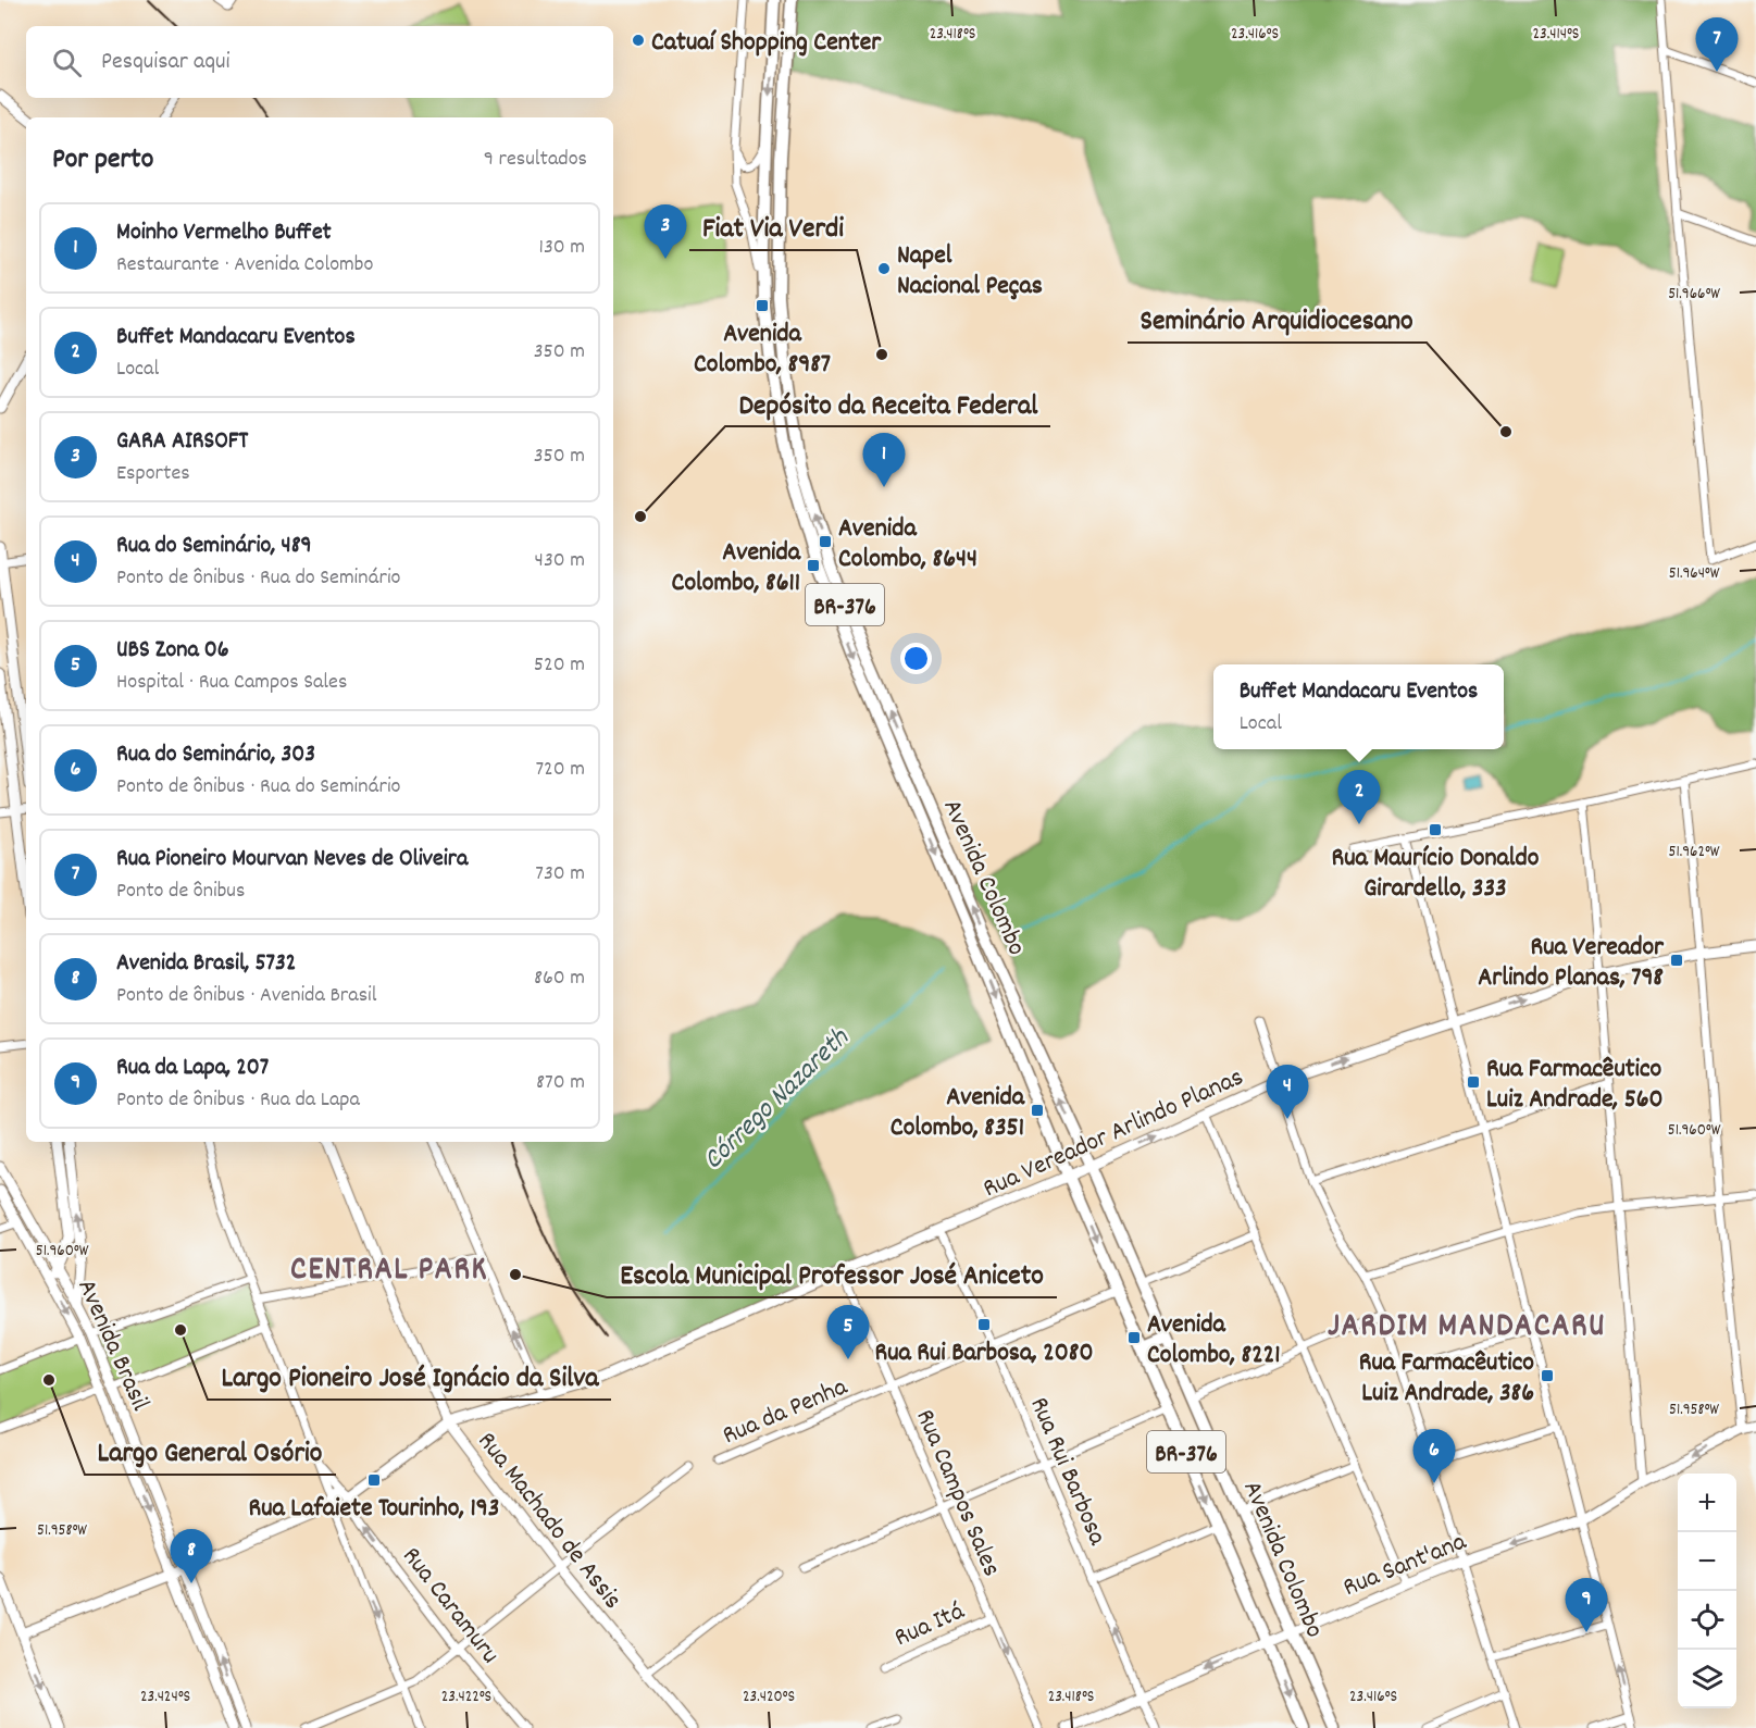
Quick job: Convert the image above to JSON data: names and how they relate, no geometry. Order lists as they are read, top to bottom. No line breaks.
{"streets":{"main road":["BR-376","Avenida Colombo"],"street":["Rua Vereador Arlindo Planas","Avenida Brasil","Rua da Penha","Rua Rui Barbosa","Rua Campos Sales","Rua Machado de Assis","Rua Sant'ana","Rua Caramuru","Rua Itá"]},"crossings":[["Avenida Colombo","Rua Vereador Arlindo Planas"],["Avenida Colombo","Rua da Penha"],["Avenida Colombo","Rua Sant'ana"],["Rua Vereador Arlindo Planas","Rua Rui Barbosa"],["Rua Vereador Arlindo Planas","Rua Campos Sales"],["Rua Vereador Arlindo Planas","Rua Machado de Assis"],["Rua da Penha","Rua Rui Barbosa"],["Rua da Penha","Rua Campos Sales"],["Rua Rui Barbosa","Rua Sant'ana"],["Rua Campos Sales","Rua Itá"]],"one_way":["Rua Sant'ana"],"districts":["CENTRAL PARK","JARDIM MANDACARU"],"water":["Córrego Nazareth"],"places":{"other":["Catuaí Shopping Center","Napel Nacional Peças","Fiat Via Verdi","Seminário Arquidiocesano","Depósito da Receita Federal","Escola Municipal Professor José Aniceto","Largo Pioneiro José Ignácio da Silva","Largo General Osório"],"transit":["Avenida Colombo, 8987","Avenida Colombo, 8644","Avenida Colombo, 8611","Rua Maurício Donaldo Girardello, 333","Rua Vereador Arlindo Planas, 798","Rua Farmacêutico Luiz Andrade, 560","Avenida Colombo, 8351","Rua Rui Barbosa, 2080","Avenida Colombo, 8221","Rua Farmacêutico Luiz Andrade, 386","Rua Lafaiete Tourinho, 193"]},"page":{"pins":["7","3","1","2","4","5","6","8","9"],"search":"Pesquisar aqui","heading":["Por perto","9 resultados"],"list":[{"mark":"1","name":"Moinho Vermelho Buffet","note":"Restaurante · Avenida Colombo","value":"130 m"},{"mark":"2","name":"Buffet Mandacaru Eventos","note":"Local","value":"350 m"},{"mark":"3","name":"GARA AIRSOFT","note":"Esportes","value":"350 m"},{"mark":"4","name":"Rua do Seminário, 489","note":"Ponto de ônibus · Rua do Seminário","value":"430 m"},{"mark":"5","name":"UBS Zona 06","note":"Hospital · Rua Campos Sales","value":"520 m"},{"mark":"6","name":"Rua do Seminário, 303","note":"Ponto de ônibus · Rua do Seminário","value":"720 m"},{"mark":"7","name":"Rua Pioneiro Mourvan Neves de Oliveira","note":"Ponto de ônibus","value":"730 m"},{"mark":"8","name":"Avenida Brasil, 5732","note":"Ponto de ônibus · Avenida Brasil","value":"860 m"},{"mark":"9","name":"Rua da Lapa, 207","note":"Ponto de ônibus · Rua da Lapa","value":"870 m"}],"popup":["Buffet Mandacaru Eventos","Local"],"map_buttons":["+","−"]},"coordinates":["23.418°S","23.416°S","23.414°S","51.966°W","51.964°W","51.962°W","51.960°W","51.958°W","23.424°S","23.422°S","23.420°S"]}
